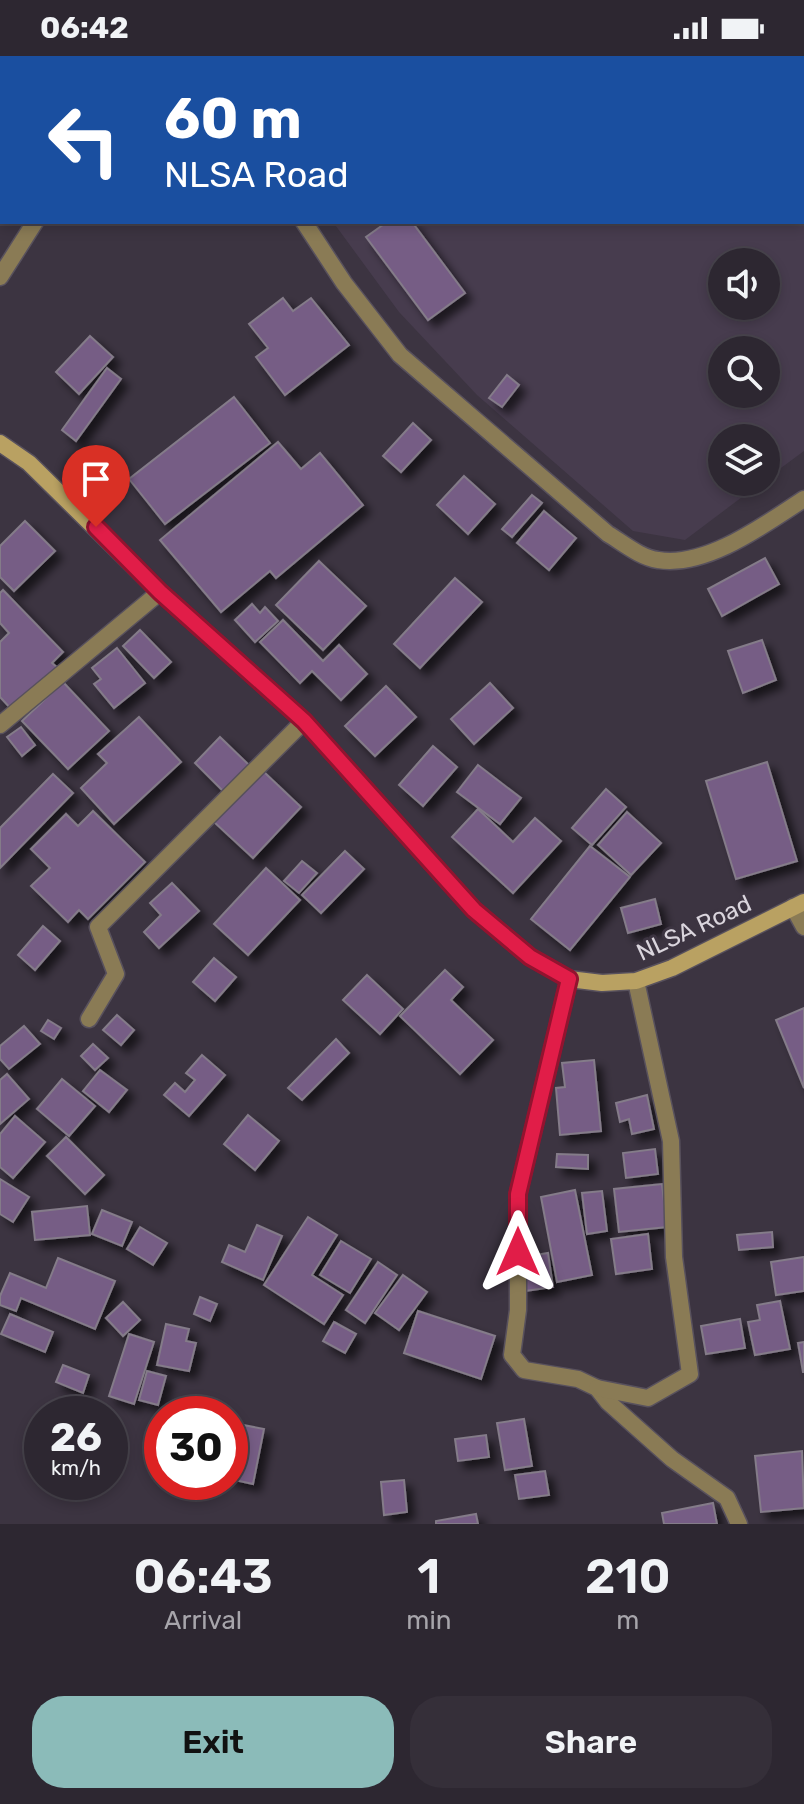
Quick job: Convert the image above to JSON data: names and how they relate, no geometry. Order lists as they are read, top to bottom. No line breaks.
{"streets":{"main road":["NLSA Road"]},"page":{"status":"06:42","turn":["60 m","NLSA Road"],"speed":"26 km/h","limit":"30","eta":["06:43","Arrival","1","min","210","m"],"buttons":["Exit","Share"]}}
